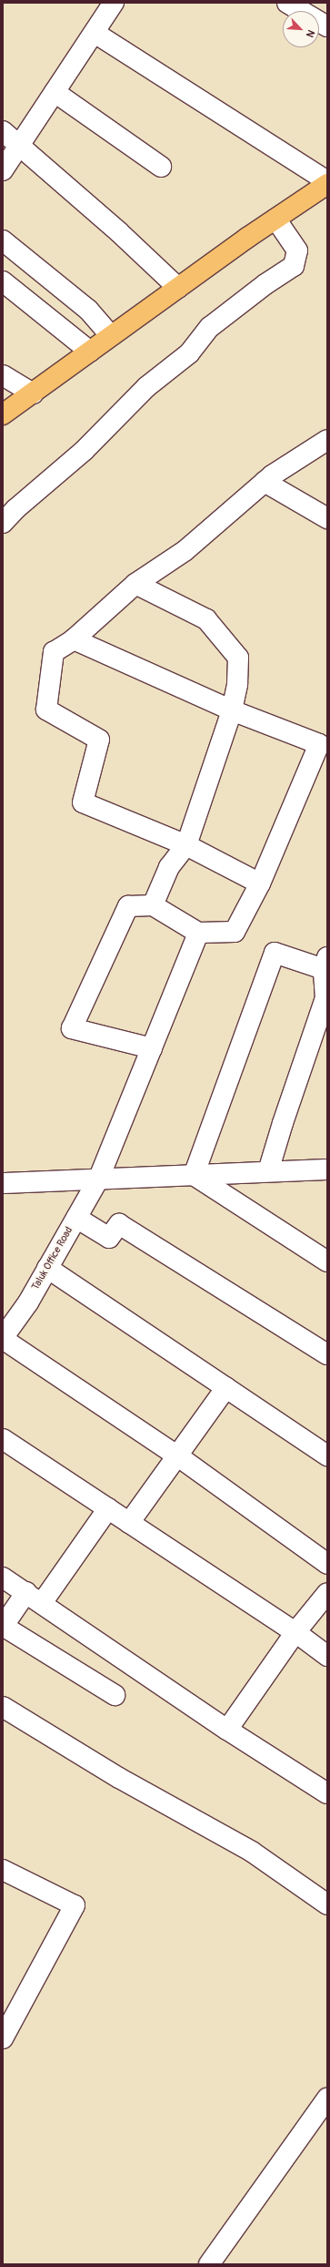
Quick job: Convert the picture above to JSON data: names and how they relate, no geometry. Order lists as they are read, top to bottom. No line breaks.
{"streets":{"street":["Taluk Office Road"]},"north":"bottom right"}
